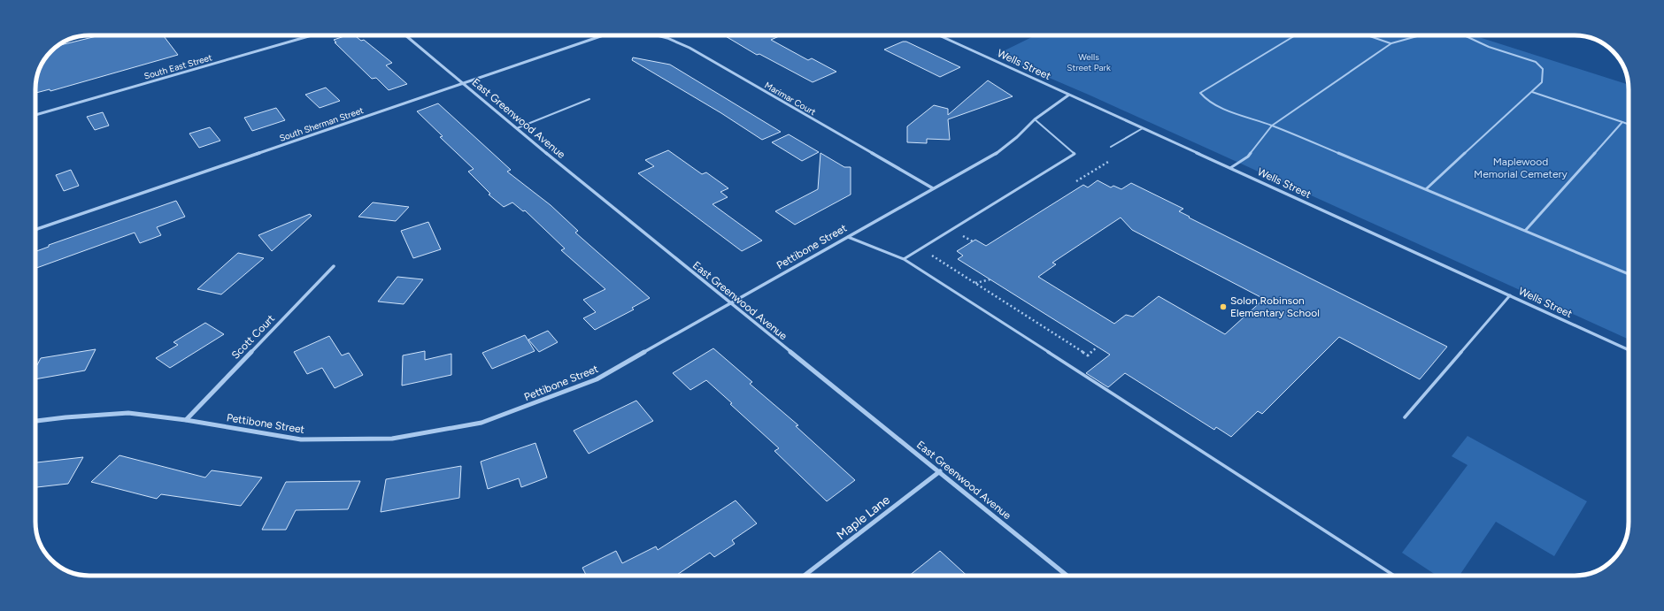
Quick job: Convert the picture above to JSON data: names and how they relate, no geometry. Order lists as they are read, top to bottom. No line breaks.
{"streets":{"street":["Wells Street","South East Street","Marimar Court","East Greenwood Avenue","South Sherman Street","Pettibone Street","Scott Court","Maple Lane"]},"crossings":[["Wells Street","Pettibone Street"],["Marimar Court","Pettibone Street"],["East Greenwood Avenue","South Sherman Street"],["East Greenwood Avenue","Pettibone Street"],["East Greenwood Avenue","Maple Lane"],["Pettibone Street","Scott Court"]],"parks":["Wells Street Park","Maplewood Memorial Cemetery"],"places":["Solon Robinson Elementary School"]}
